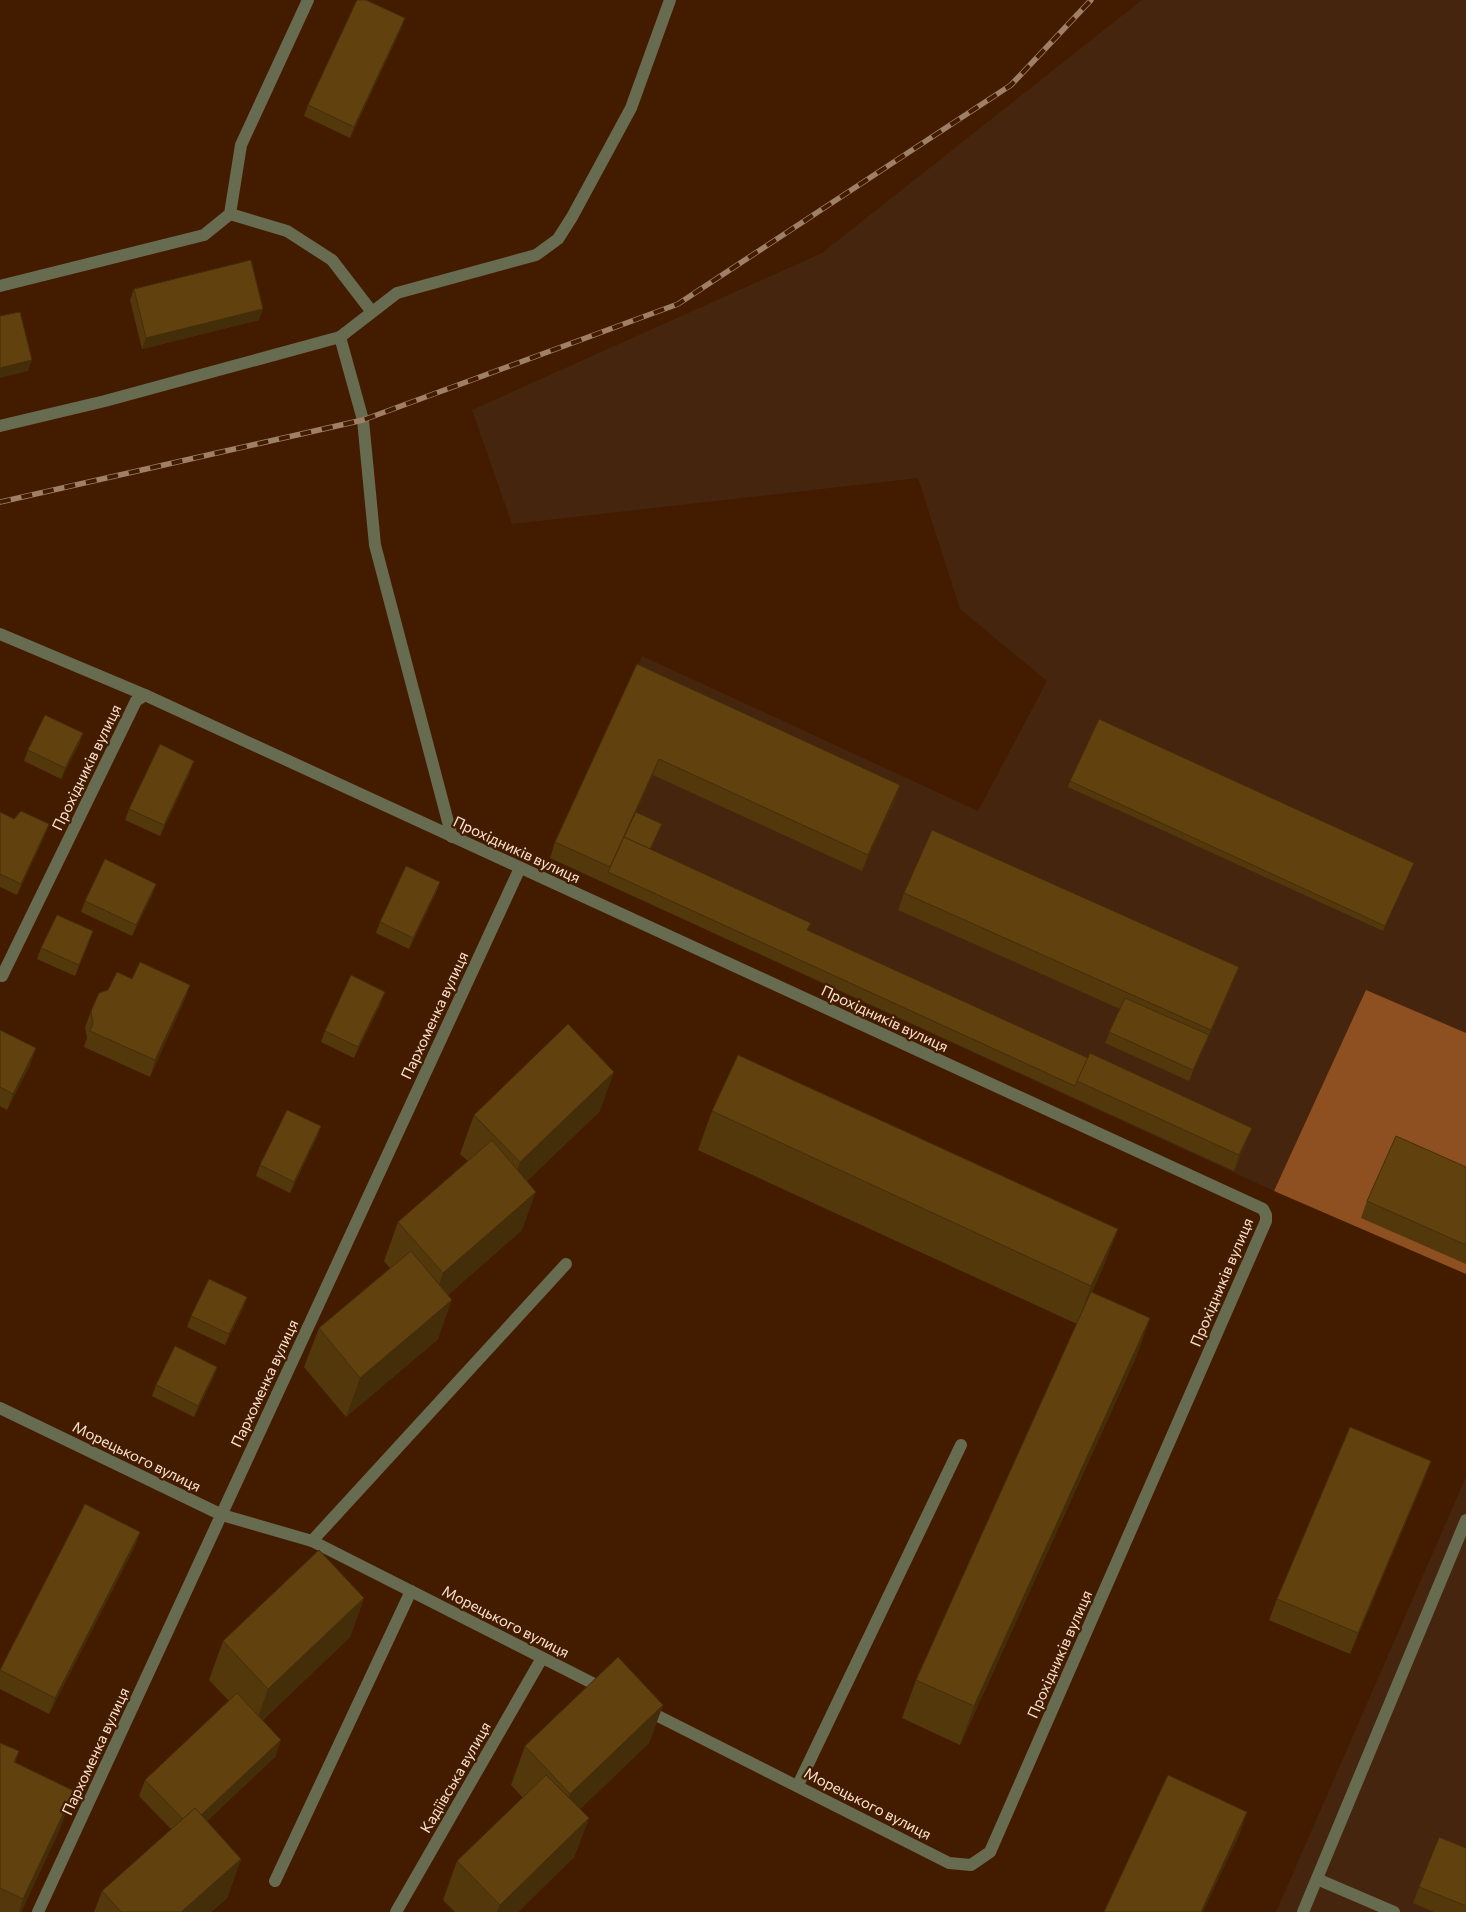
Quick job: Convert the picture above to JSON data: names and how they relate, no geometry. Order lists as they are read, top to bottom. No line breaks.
{"streets":{"street":["Прохідників вулиця","Пархоменка вулиця","Морецького вулиця","Кадіївська вулиця"]},"crossings":[["Прохідників вулиця","Пархоменка вулиця"],["Прохідників вулиця","Морецького вулиця"],["Пархоменка вулиця","Морецького вулиця"],["Морецького вулиця","Кадіївська вулиця"]]}
